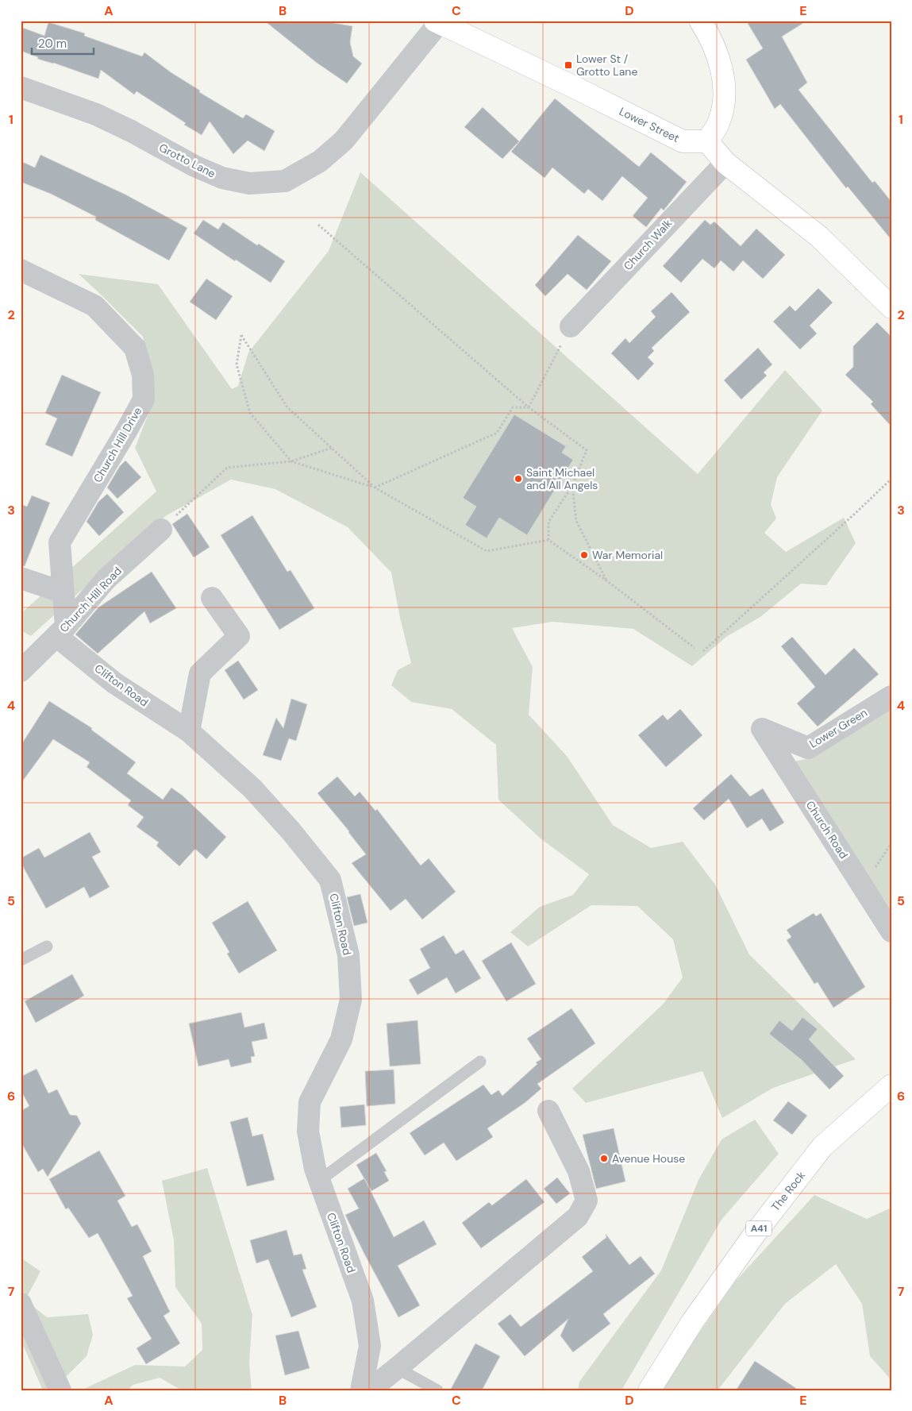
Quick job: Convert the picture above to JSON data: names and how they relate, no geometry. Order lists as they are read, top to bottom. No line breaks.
{"streets":{"main road":["Lower Street","The Rock","A41"],"street":["Grotto Lane","Church Walk","Church Hill Drive","Church Hill Road","Clifton Road","Lower Green","Church Road"]},"crossings":[["Lower Street","Grotto Lane"],["Church Hill Drive","Church Hill Road"],["Church Hill Drive","Clifton Road"],["Church Hill Road","Clifton Road"],["Lower Green","Church Road"]],"places":{"transit":["Lower St / Grotto Lane"],"other":["Saint Michael and All Angels","War Memorial","Avenue House"]},"scale_bar":"20 m","grid":{"columns":["A","B","C","D","E"],"rows":["1","2","3","4","5","6","7"]}}
